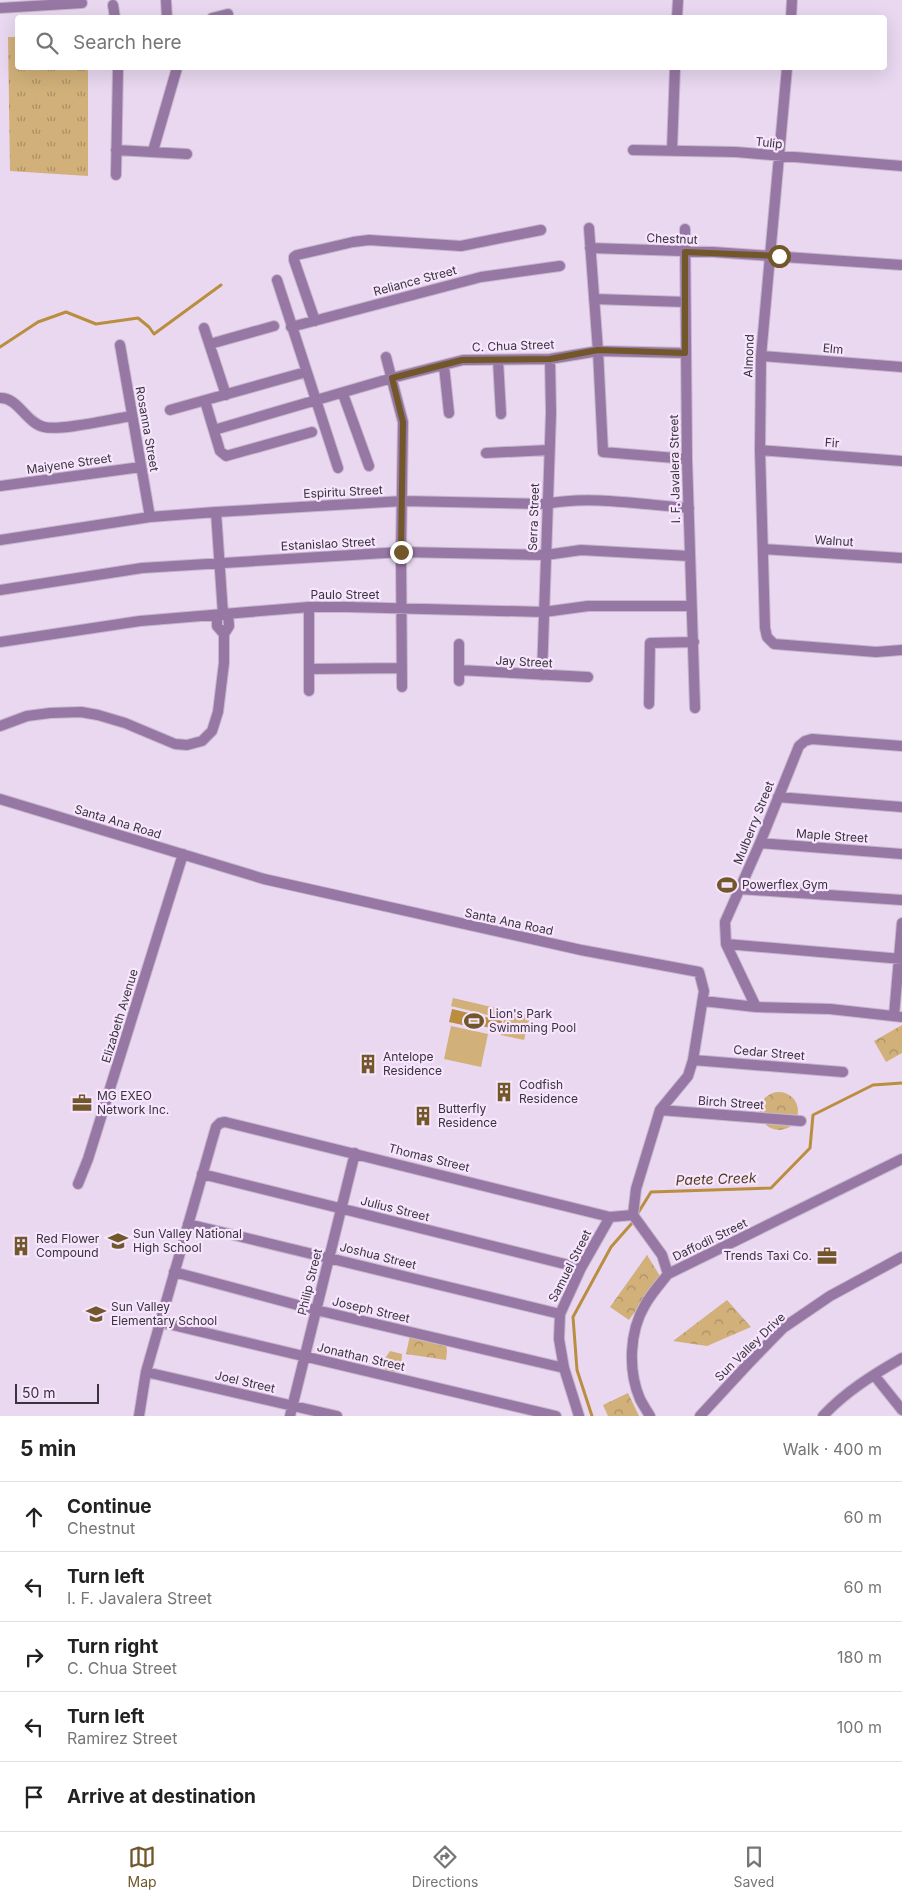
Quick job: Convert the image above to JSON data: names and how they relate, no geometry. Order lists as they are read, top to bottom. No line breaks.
{"streets":{"street":["Tulip","Chestnut","Reliance Street","C. Chua Street","Elm","Almond","Rosanna Street","Fir","Maiyene Street","I. F. Javalera Street","Espiritu Street","Serra Street","Walnut","Estanislao Street","Paulo Street","Jay Street","Santa Ana Road","Mulberry Street","Maple Street","Elizabeth Avenue","Cedar Street","Birch Street","Thomas Street","Julius Street","Daffodil Street","Joshua Street","Samuel Street","Philip Street","Joseph Street","Sun Valley Drive","Jonathan Street","Joel Street"]},"crossings":[["Tulip","Almond"],["Chestnut","Almond"],["Chestnut","I. F. Javalera Street"],["C. Chua Street","I. F. Javalera Street"],["C. Chua Street","Serra Street"],["Elm","Almond"],["Almond","Fir"],["Almond","Walnut"],["Rosanna Street","Maiyene Street"],["Rosanna Street","Espiritu Street"],["I. F. Javalera Street","Espiritu Street"],["I. F. Javalera Street","Estanislao Street"],["I. F. Javalera Street","Paulo Street"],["Espiritu Street","Serra Street"],["Serra Street","Estanislao Street"],["Serra Street","Paulo Street"],["Serra Street","Jay Street"],["Santa Ana Road","Elizabeth Avenue"],["Santa Ana Road","Cedar Street"],["Santa Ana Road","Birch Street"],["Santa Ana Road","Thomas Street"],["Mulberry Street","Maple Street"],["Thomas Street","Julius Street"],["Thomas Street","Samuel Street"],["Thomas Street","Philip Street"],["Julius Street","Samuel Street"],["Julius Street","Philip Street"],["Joshua Street","Samuel Street"],["Joshua Street","Philip Street"],["Samuel Street","Joseph Street"],["Philip Street","Joseph Street"],["Philip Street","Jonathan Street"],["Philip Street","Joel Street"]],"water":["Paete Creek"],"places":{"sports":["Powerflex Gym","Lion's Park Swimming Pool"],"building":["Antelope Residence","Codfish Residence","Butterfly Residence","Red Flower Compound"],"office":["MG EXEO Network Inc.","Trends Taxi Co."],"school or university":["Sun Valley National High School","Sun Valley Elementary School"]},"scale_bar":"50 m","page":{"search":"Search here","scale":"50 m","heading":["5 min","Walk · 400 m"],"list":[["Continue","Chestnut","60 m"],["Turn left","I. F. Javalera Street","60 m"],["Turn right","C. Chua Street","180 m"],["Turn left","Ramirez Street","100 m"],"Arrive at destination"],"nav":["Map","Directions","Saved"]}}
